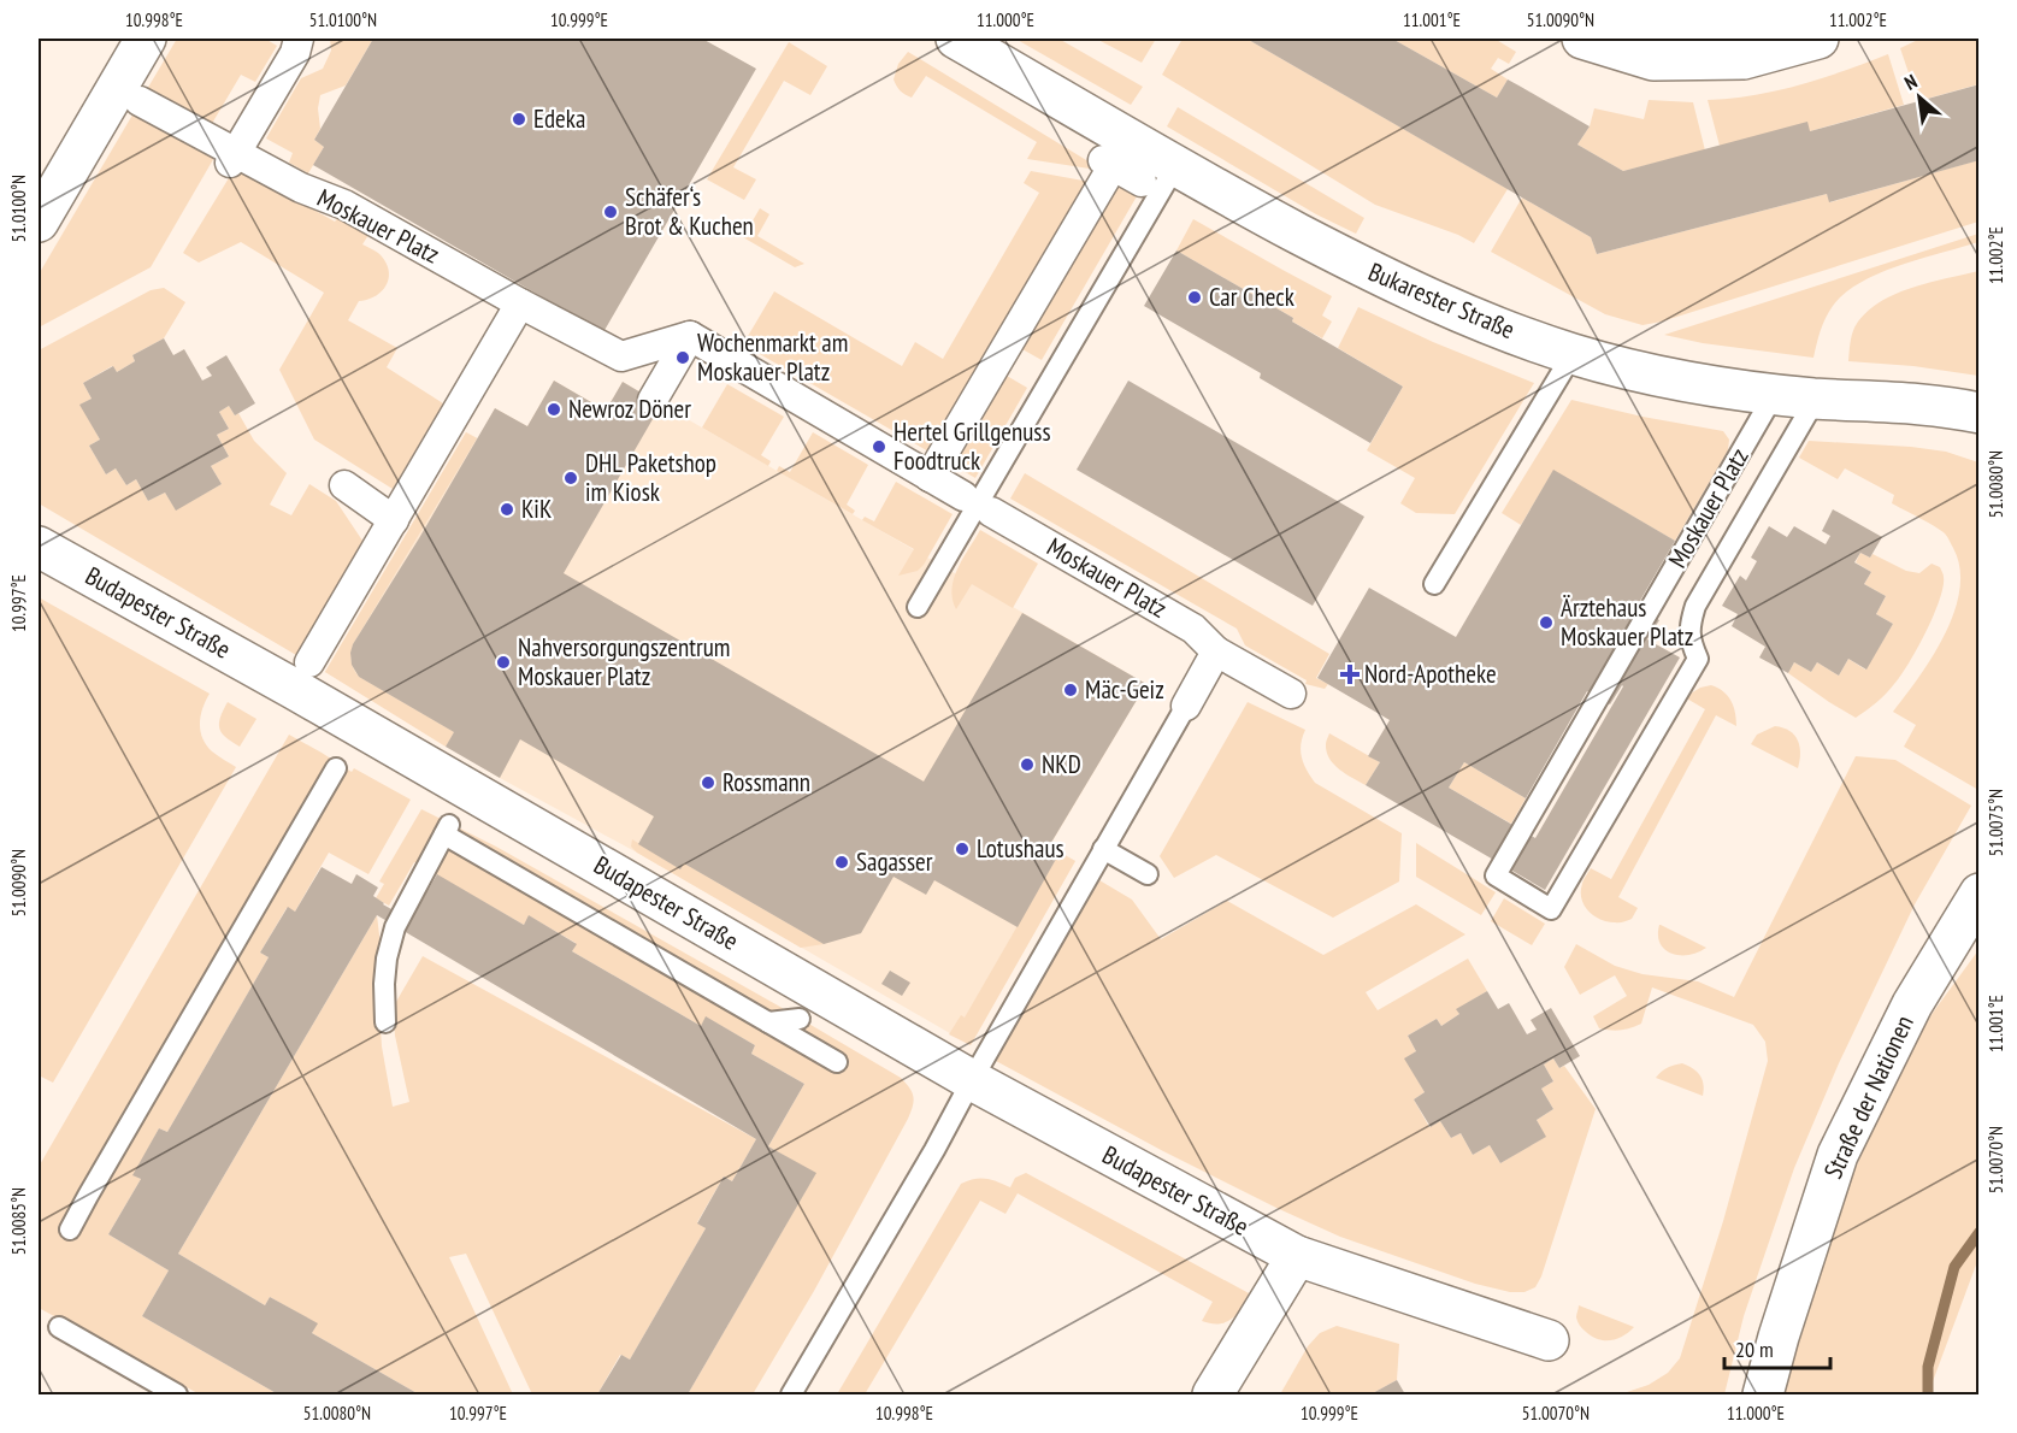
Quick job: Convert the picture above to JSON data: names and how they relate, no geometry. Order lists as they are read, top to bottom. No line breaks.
{"streets":{"street":["Moskauer Platz","Bukarester Straße","Budapester Straße","Straße der Nationen"]},"crossings":[["Moskauer Platz","Bukarester Straße"]],"places":{"other":["Edeka","Schäfer‘s Brot & Kuchen","Car Check","Wochenmarkt am Moskauer Platz","Newroz Döner","Hertel Grillgenuss Foodtruck","DHL Paketshop im Kiosk","KiK","Ärztehaus Moskauer Platz","Nahversorgungszentrum Moskauer Platz","Mäc-Geiz","NKD","Rossmann","Lotushaus","Sagasser"],"health":["Nord-Apotheke"]},"scale_bar":"20 m","north":"top left","coordinates":["10.998°E","51.0100°N","10.999°E","11.000°E","11.001°E","51.0090°N","11.002°E","51.0080°N","10.997°E","51.0075°N","51.0070°N","51.0085°N"]}
